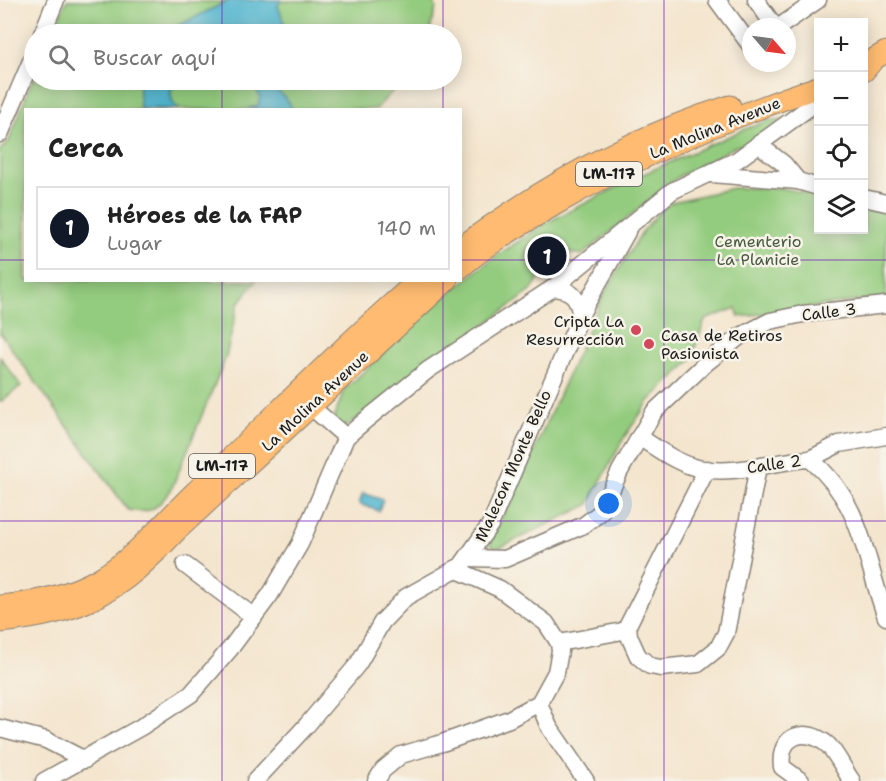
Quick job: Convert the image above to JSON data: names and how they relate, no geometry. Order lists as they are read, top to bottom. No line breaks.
{"streets":{"main road":["La Molina Avenue","LM-117"],"street":["Calle 3","Calle 2","Malecon Monte Bello"]},"crossings":[["Calle 3","Calle 2"]],"parks":["Cementerio La Planicie"],"places":["Cripta La Resurrección","Casa de Retiros Pasionista"],"north":"bottom right","page":{"map_buttons":["+","−"],"search":"Buscar aquí","heading":"Cerca","list":[{"mark":"1","name":"Héroes de la FAP","note":"Lugar","value":"140 m"}],"pins":"1"}}
